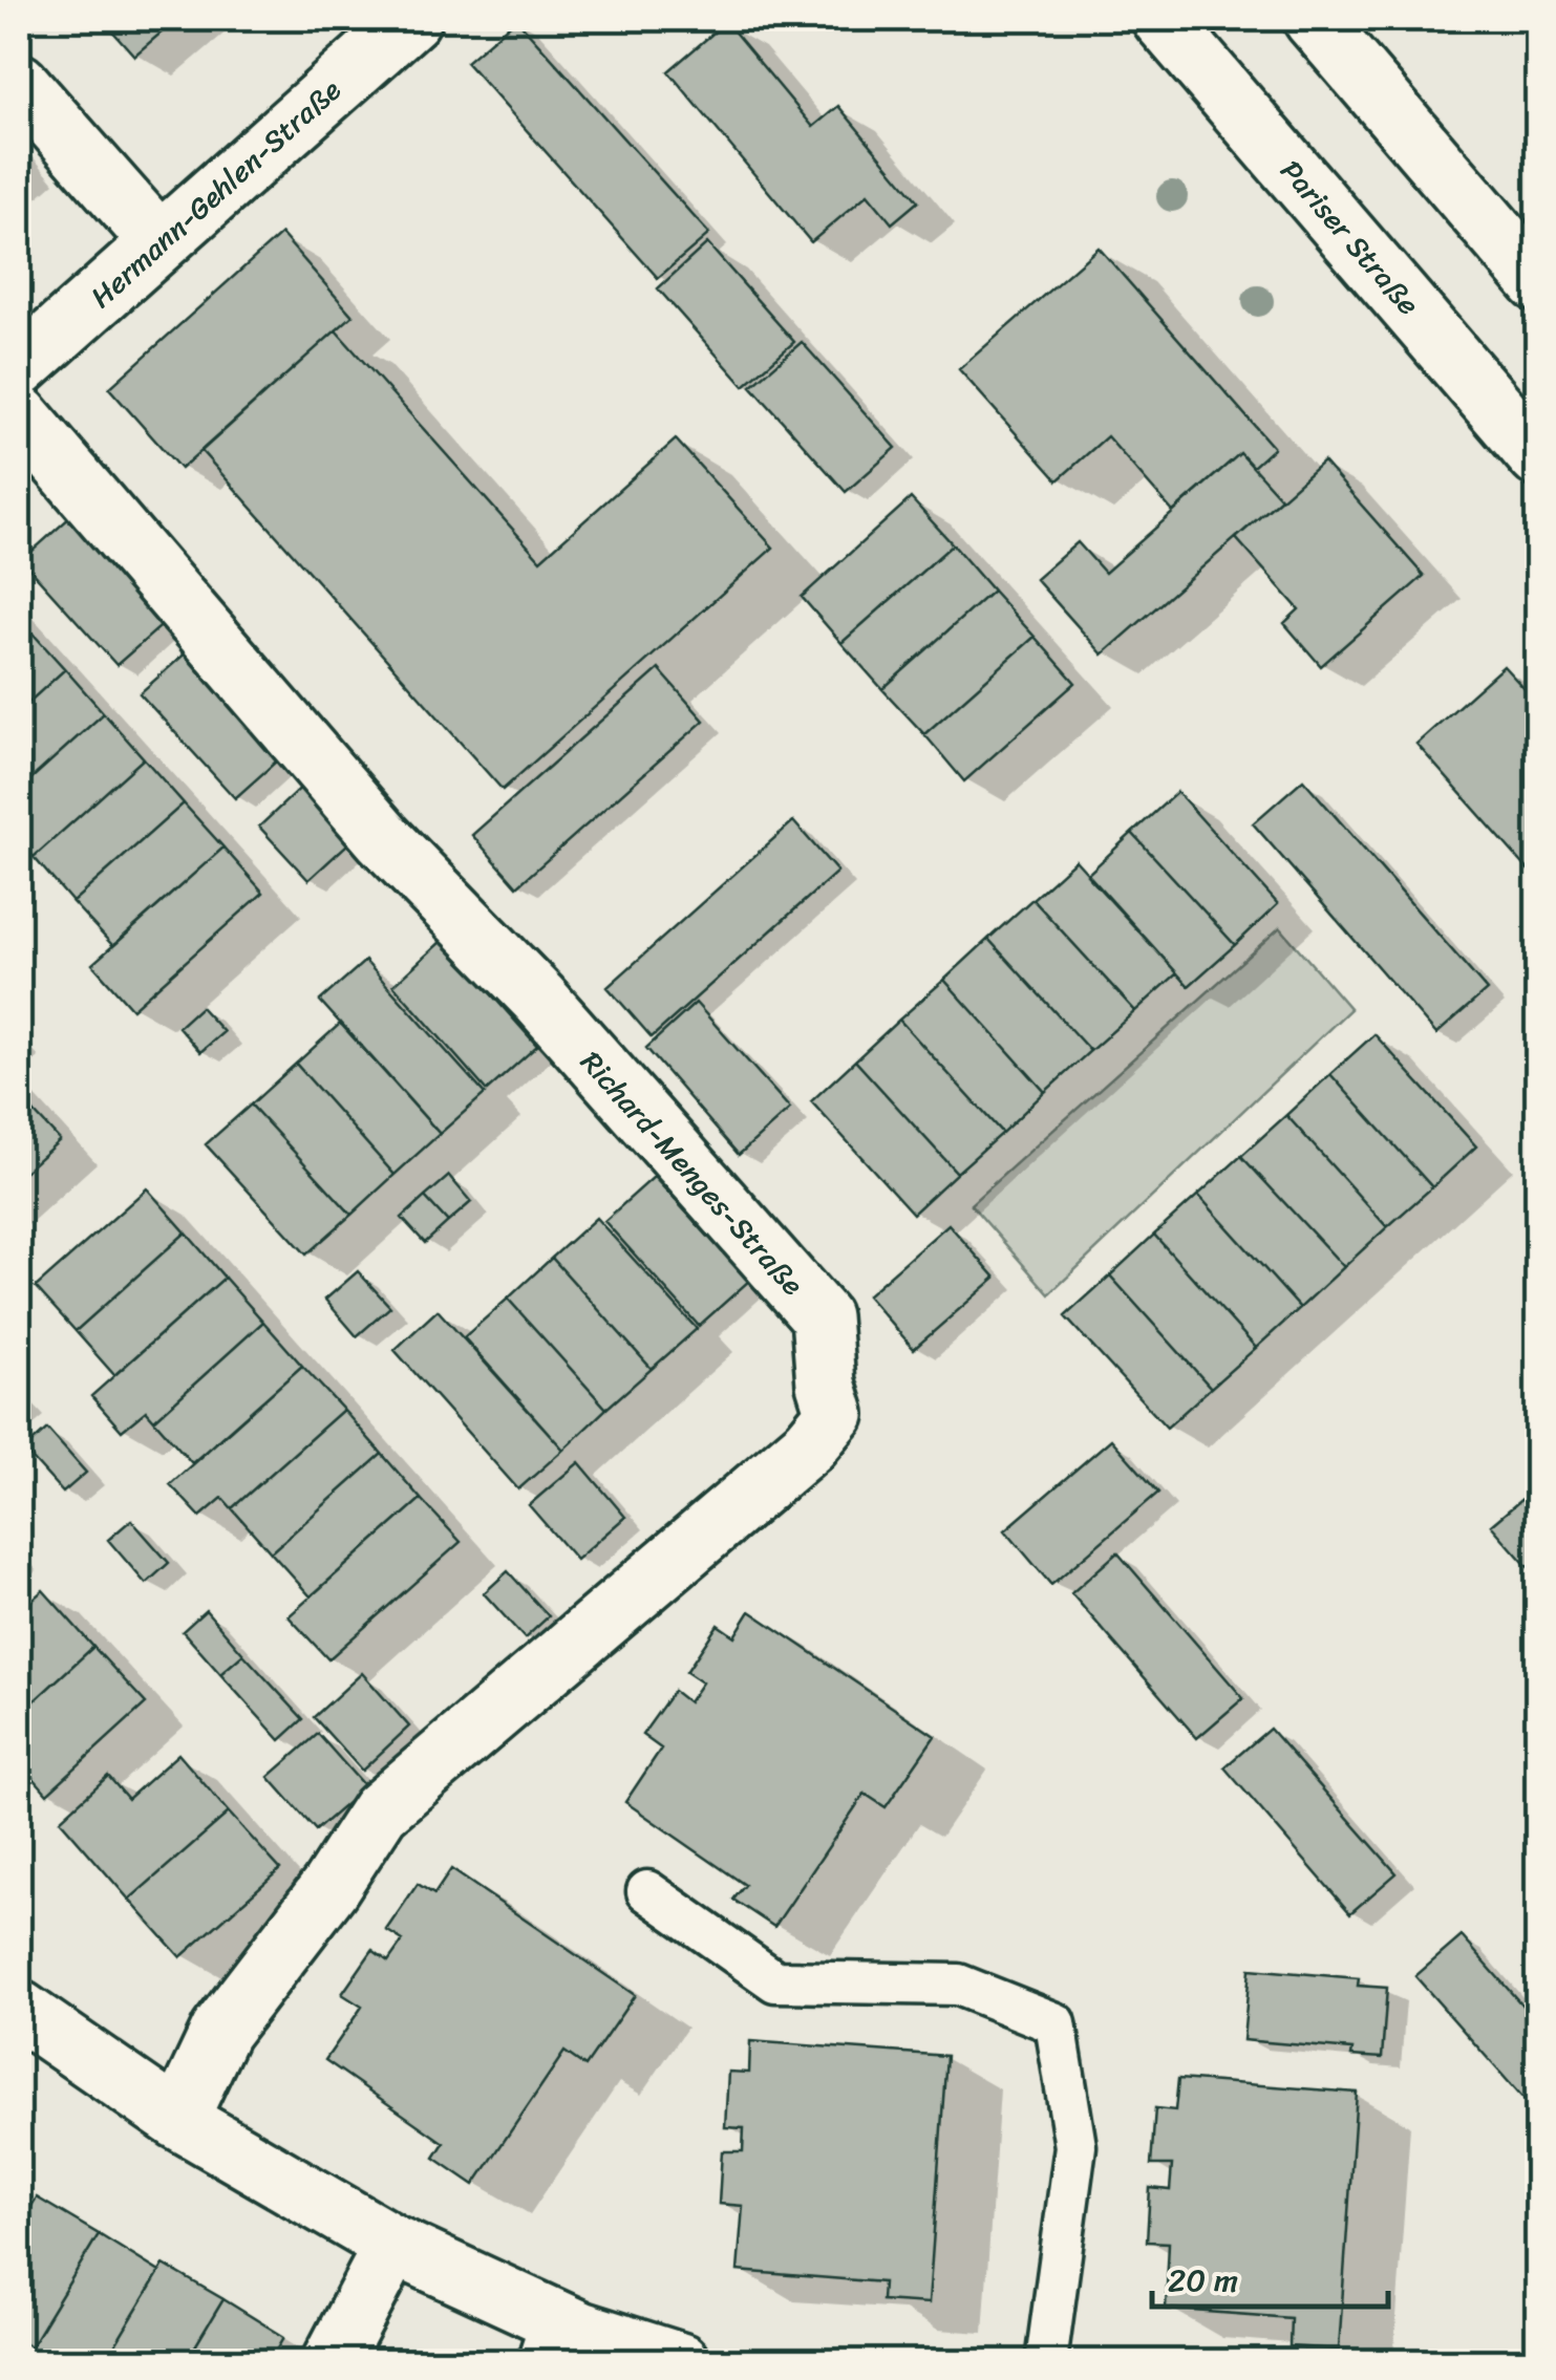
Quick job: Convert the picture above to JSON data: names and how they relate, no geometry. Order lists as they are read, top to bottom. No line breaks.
{"streets":{"street":["Hermann-Gehlen-Straße","Pariser Straße","Richard-Menges-Straße"]},"scale_bar":"20 m"}
